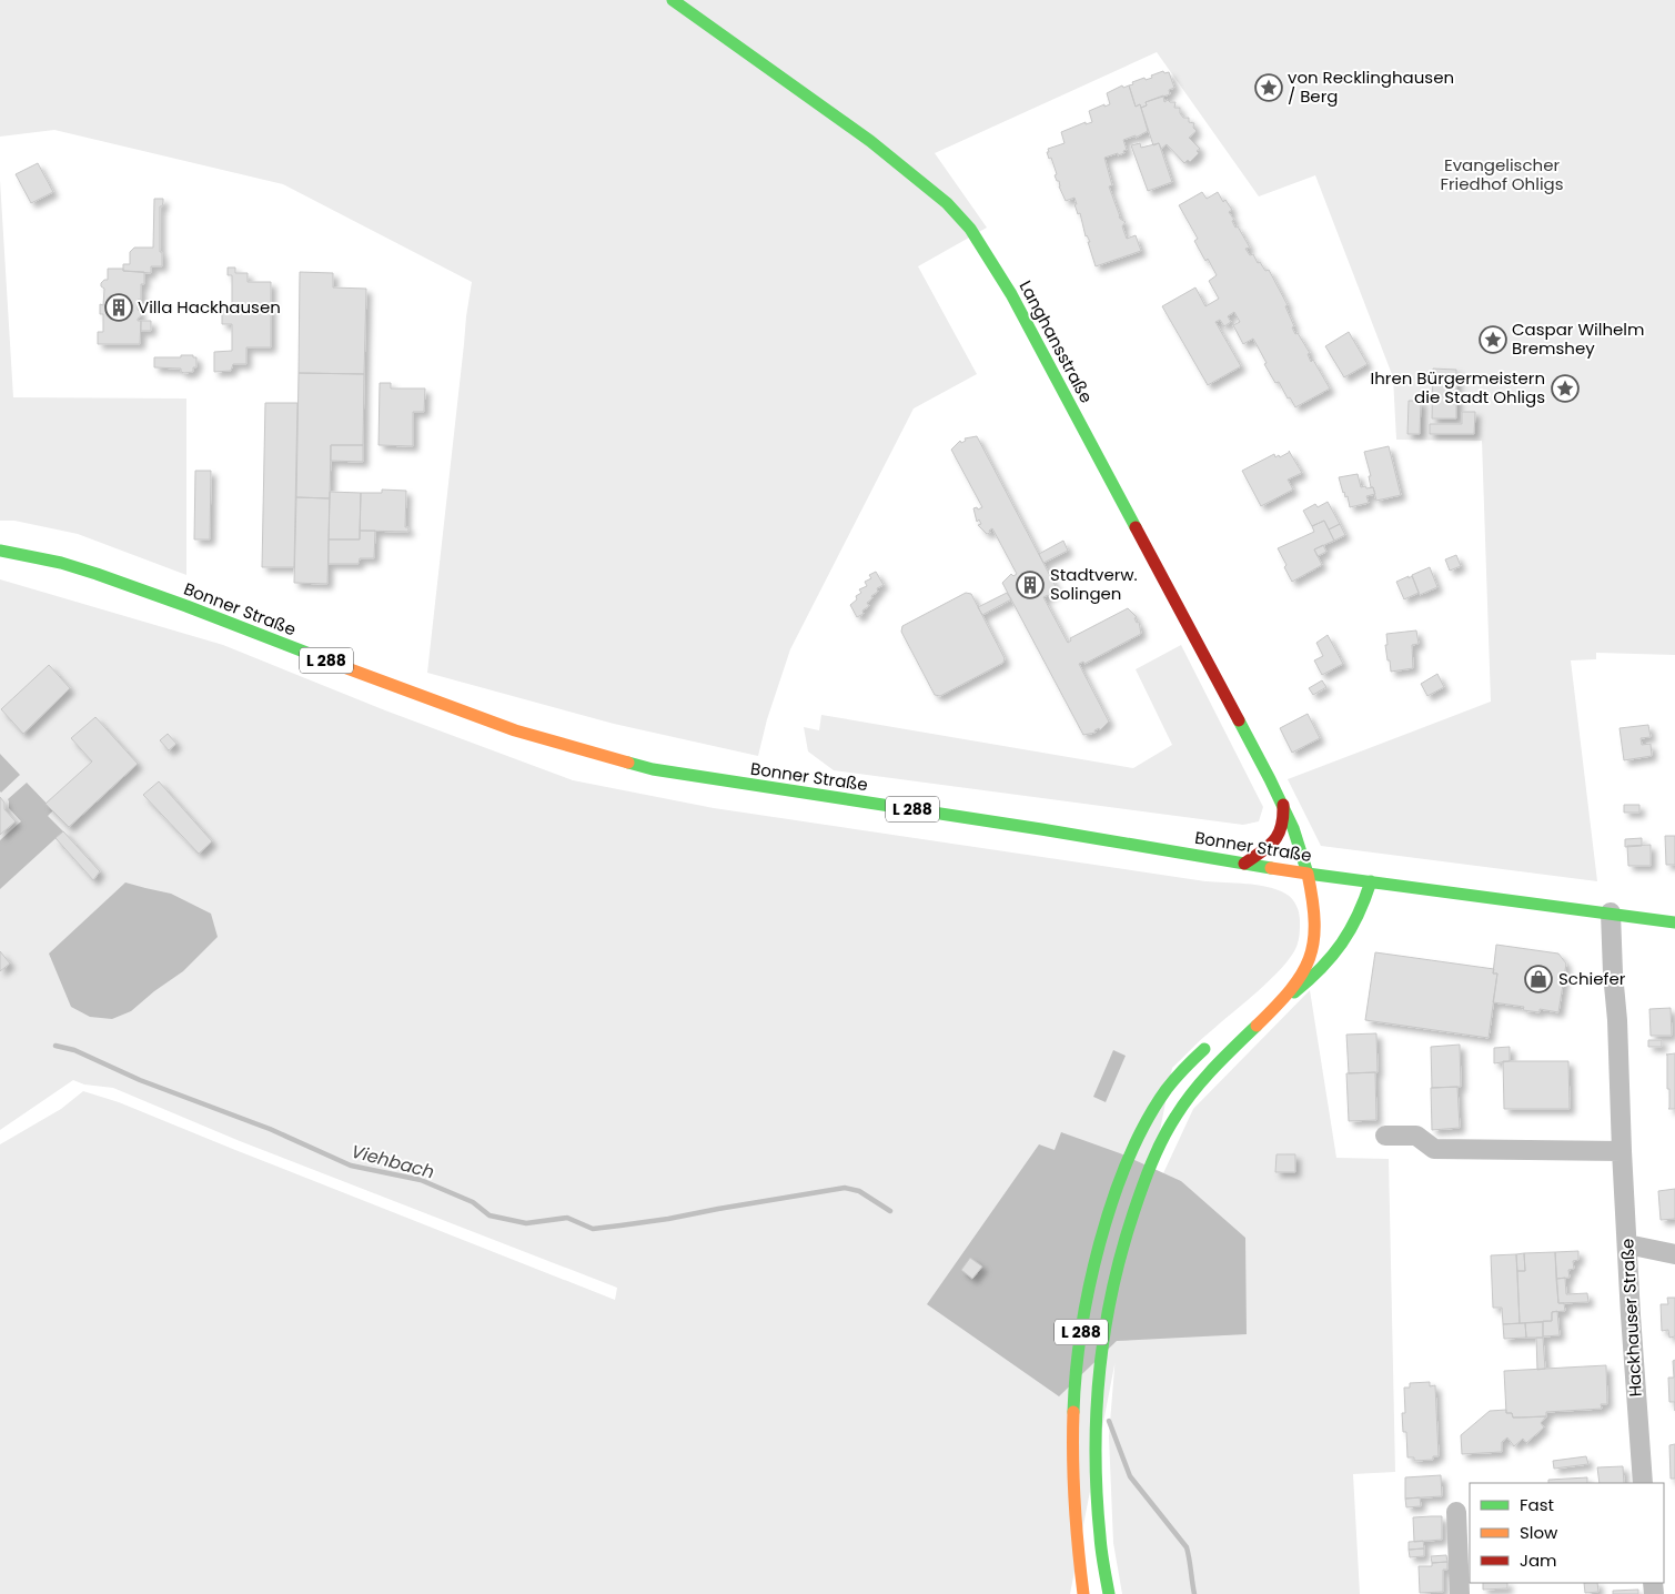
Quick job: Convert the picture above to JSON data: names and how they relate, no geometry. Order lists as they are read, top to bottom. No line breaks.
{"streets":{"main road":["Langhansstraße","Bonner Straße","L 288"],"street":["Hackhauser Straße"]},"crossings":[["Langhansstraße","Bonner Straße"],["Langhansstraße","L 288"],["Bonner Straße","L 288"],["Bonner Straße","Hackhauser Straße"]],"water":["Viehbach"],"parks":["Evangelischer Friedhof Ohligs"],"places":{"place":["von Recklinghausen / Berg","Caspar Wilhelm Bremshey","Ihren Bürgermeistern die Stadt Ohligs"],"building":["Villa Hackhausen","Stadtverw. Solingen"],"shop":["Schiefer"]},"legend":["Fast","Slow","Jam"]}
